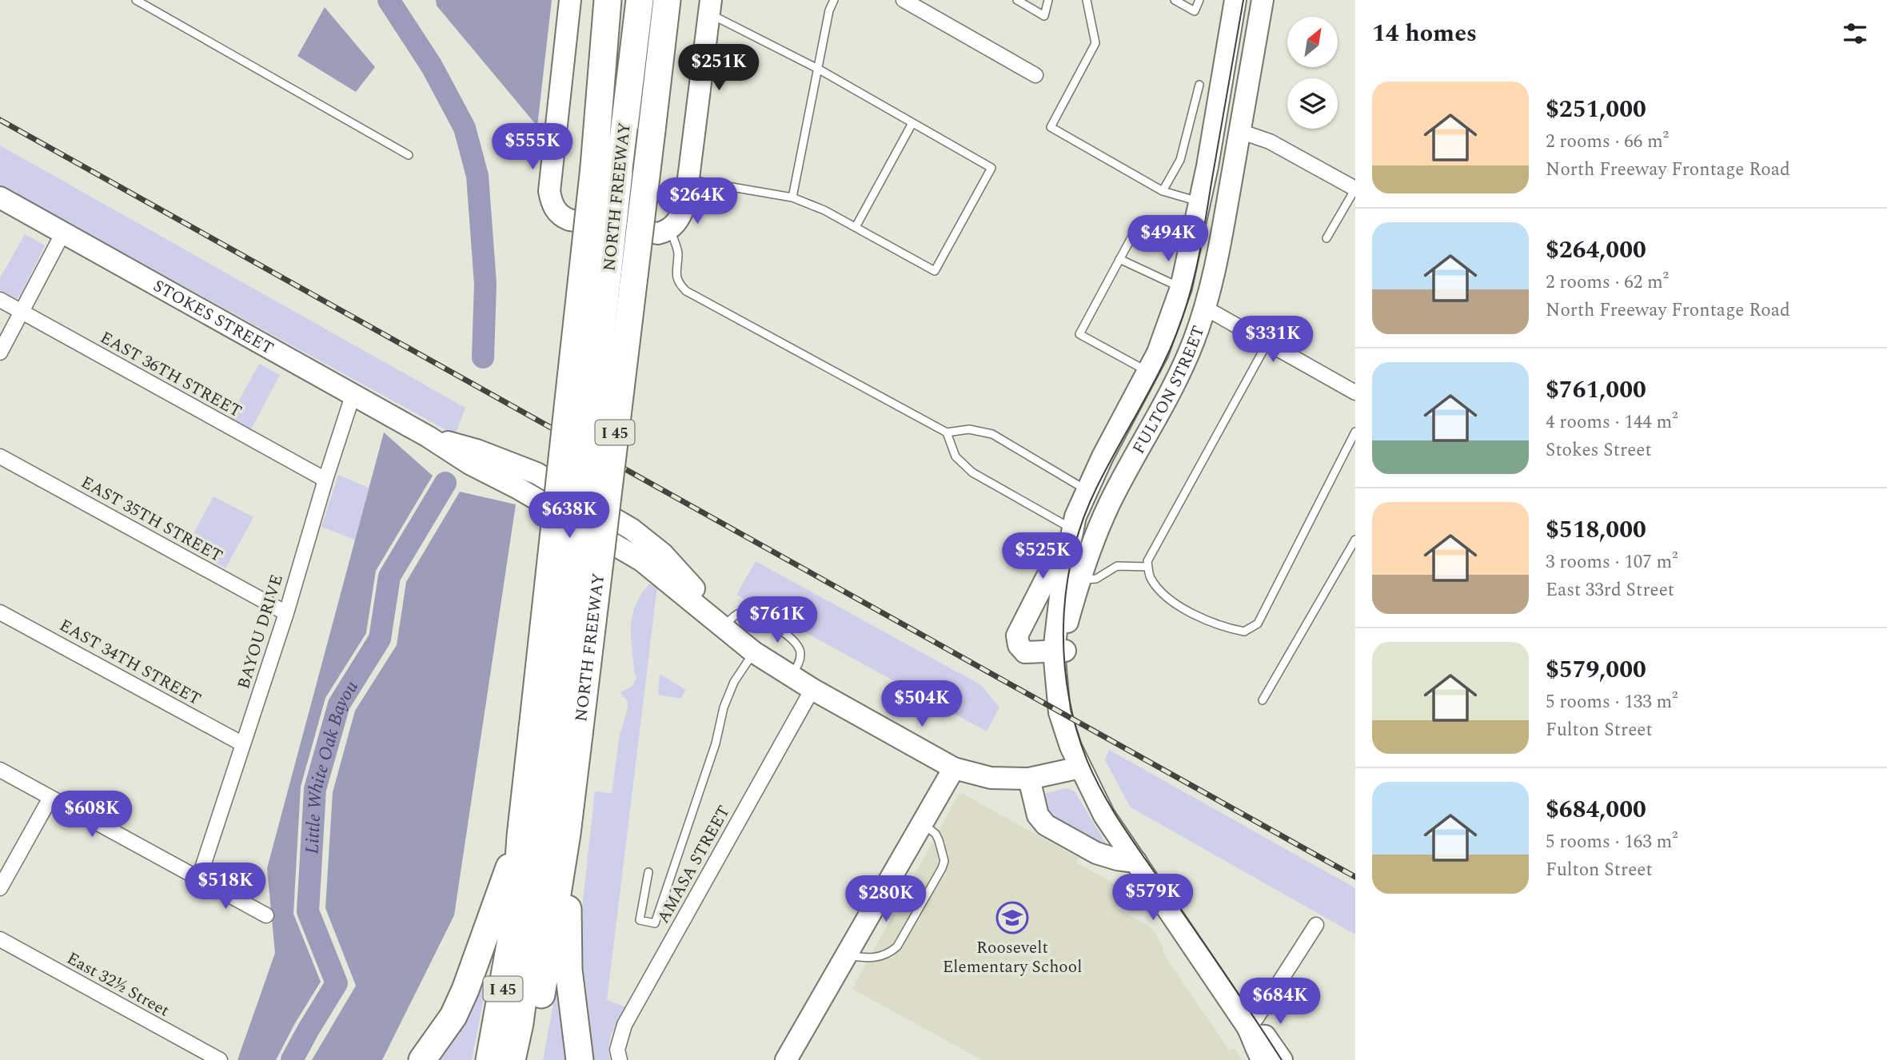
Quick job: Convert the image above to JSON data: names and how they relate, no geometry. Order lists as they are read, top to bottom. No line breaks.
{"streets":{"highway":["NORTH FREEWAY","I 45"],"street":["STOKES STREET","EAST 36TH STREET","FULTON STREET","EAST 35TH STREET","BAYOU DRIVE","EAST 34TH STREET","AMASA STREET","East 32½ Street"]},"crossings":[["STOKES STREET","FULTON STREET"],["STOKES STREET","BAYOU DRIVE"],["STOKES STREET","AMASA STREET"],["EAST 36TH STREET","BAYOU DRIVE"],["EAST 35TH STREET","BAYOU DRIVE"],["BAYOU DRIVE","EAST 34TH STREET"]],"water":["Little White Oak Bayou"],"places":{"school or university":["Roosevelt Elementary School"]},"north":"top right","page":{"heading":"14 homes","price":["$251K","$555K","$264K","$494K","$331K","$638K","$525K","$761K","$504K","$608K","$518K","$579K","$280K","$684K"],"list":[{"name":"$251,000","note":"2 rooms · 66 m² · North Freeway Frontage Road"},{"name":"$264,000","note":"2 rooms · 62 m² · North Freeway Frontage Road"},{"name":"$761,000","note":"4 rooms · 144 m² · Stokes Street"},{"name":"$518,000","note":"3 rooms · 107 m² · East 33rd Street"},{"name":"$579,000","note":"5 rooms · 133 m² · Fulton Street"},{"name":"$684,000","note":"5 rooms · 163 m² · Fulton Street"}]}}
